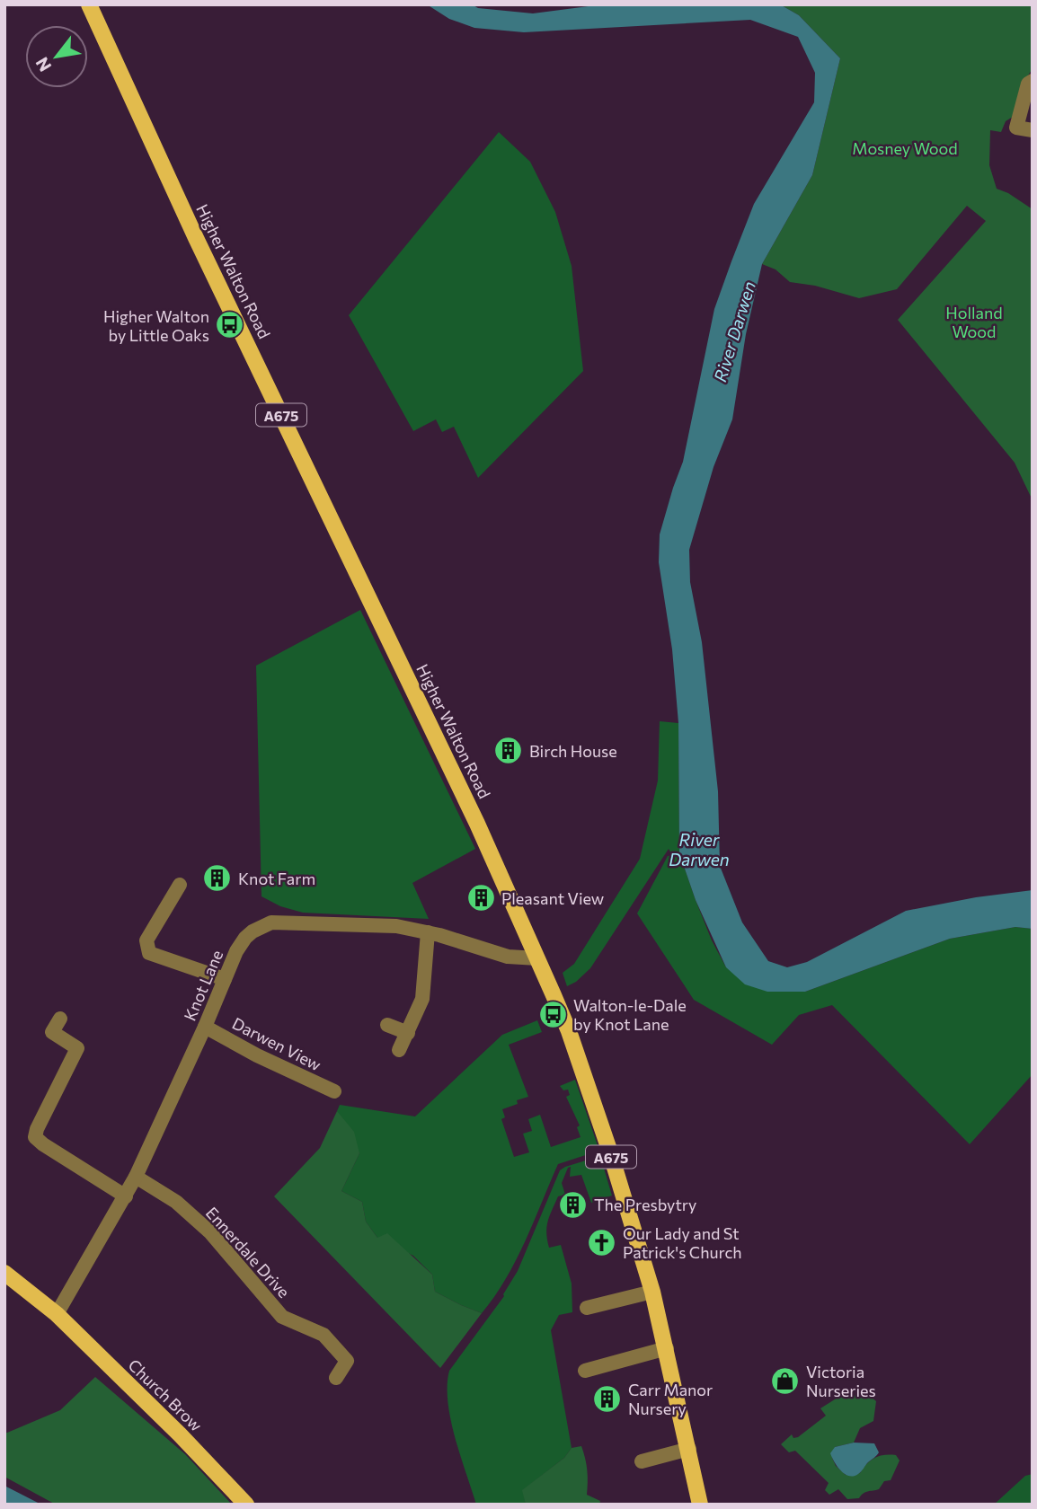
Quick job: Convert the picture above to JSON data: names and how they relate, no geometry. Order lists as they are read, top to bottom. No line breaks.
{"streets":{"main road":["Higher Walton Road","A675","Church Brow"],"street":["Knot Lane","Darwen View","Ennerdale Drive"]},"crossings":[["Higher Walton Road","Knot Lane"],["Knot Lane","Darwen View"],["Knot Lane","Ennerdale Drive"],["Knot Lane","Church Brow"]],"water":["River Darwen"],"parks":["Mosney Wood","Holland Wood"],"places":{"bus stop":["Higher Walton by Little Oaks","Walton-le-Dale by Knot Lane"],"building":["Birch House","Knot Farm","Pleasant View","The Presbytry","Carr Manor Nursery"],"church":["Our Lady and St Patrick's Church"],"shop":["Victoria Nurseries"]},"north":"bottom left"}
